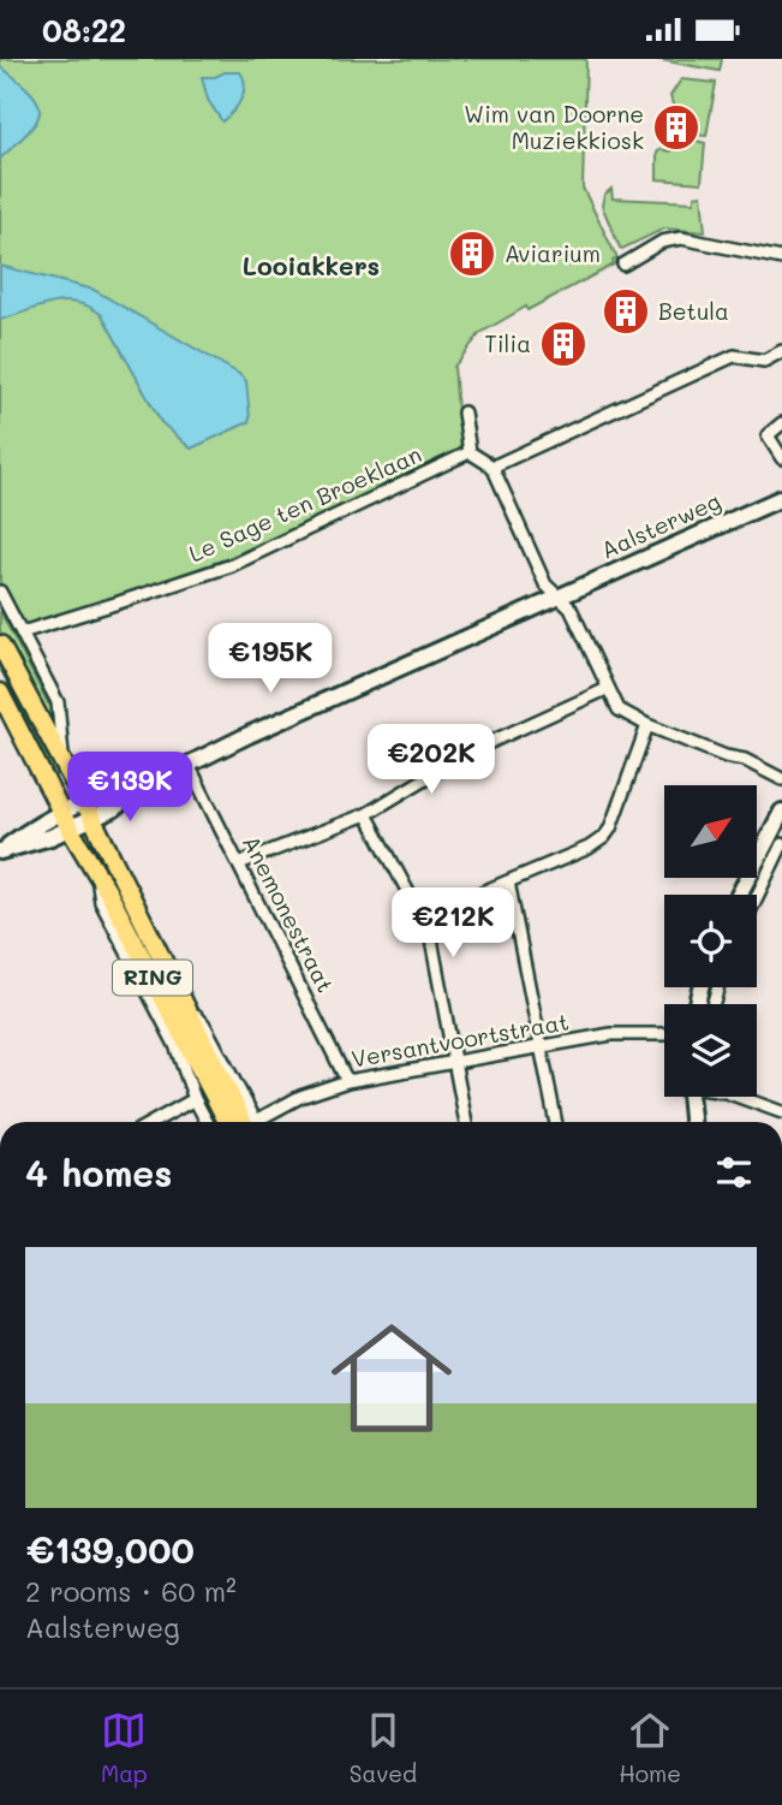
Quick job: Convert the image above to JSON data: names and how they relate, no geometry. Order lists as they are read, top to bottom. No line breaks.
{"streets":{"main road":["Aalsterweg","RING"],"street":["Le Sage ten Broeklaan","Anemonestraat","Versantvoortstraat"]},"crossings":[["Aalsterweg","Anemonestraat"],["Aalsterweg","RING"],["Anemonestraat","Versantvoortstraat"]],"districts":["Looiakkers"],"places":{"building":["Wim van Doorne Muziekkiosk","Aviarium","Betula","Tilia"]},"north":"top right","page":{"status":"08:22","price":["€195K","€202K","€139K","€212K"],"heading":"4 homes","list":[{"name":"€139,000","note":"2 rooms · 60 m² · Aalsterweg"}],"tabs":["Map","Saved","Home"]}}
